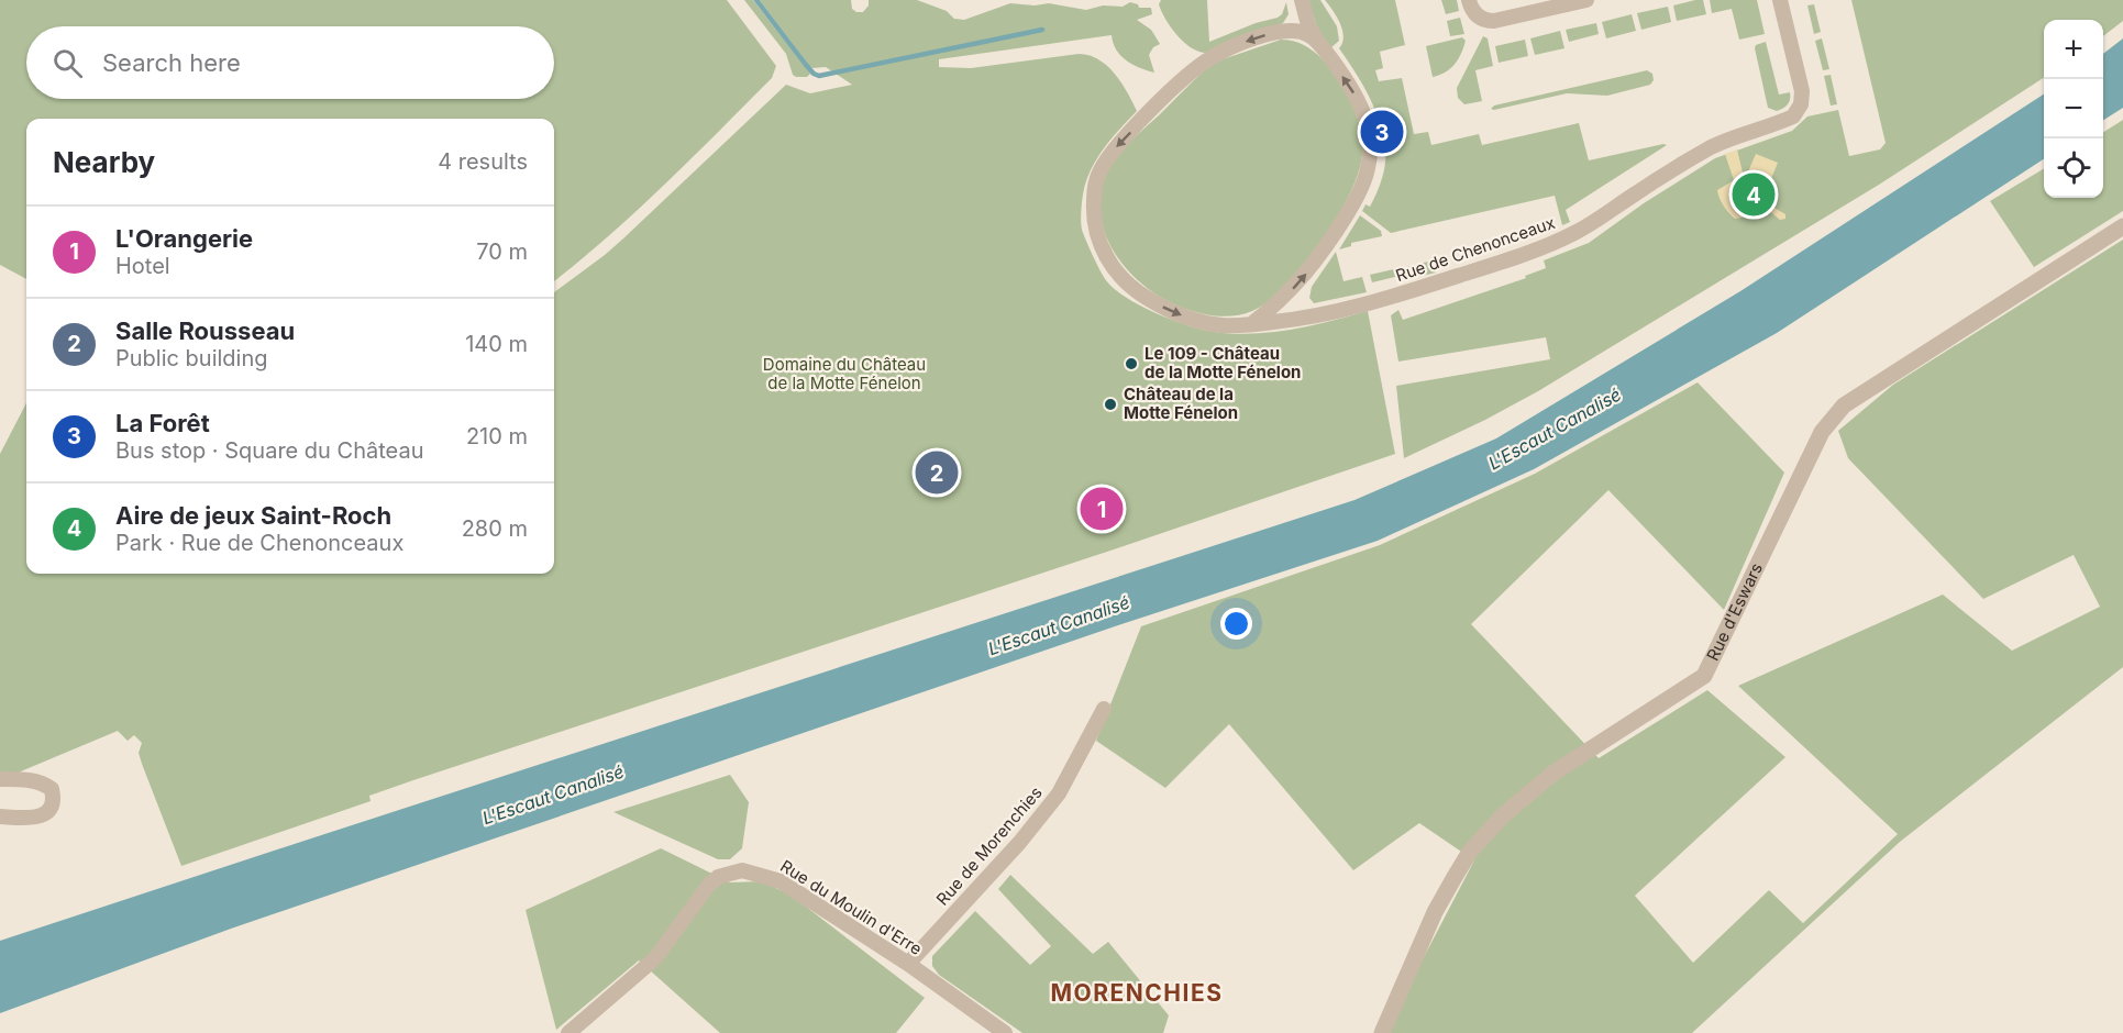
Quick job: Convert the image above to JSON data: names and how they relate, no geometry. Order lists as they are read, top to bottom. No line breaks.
{"streets":{"street":["Rue de Chenonceaux","Rue d'Eswars","Rue de Morenchies","Rue du Moulin d'Erre"]},"crossings":[["Rue de Morenchies","Rue du Moulin d'Erre"]],"districts":["MORENCHIES"],"water":["L'Escaut Canalisé"],"parks":["Domaine du Château de la Motte Fénelon"],"places":["Le 109 - Château de la Motte Fénelon","Château de la Motte Fénelon"],"page":{"map_buttons":["+","−"],"search":"Search here","pins":["3","4","2","1"],"heading":["Nearby","4 results"],"list":[{"mark":"1","name":"L'Orangerie","note":"Hotel","value":"70 m"},{"mark":"2","name":"Salle Rousseau","note":"Public building","value":"140 m"},{"mark":"3","name":"La Forêt","note":"Bus stop · Square du Château","value":"210 m"},{"mark":"4","name":"Aire de jeux Saint-Roch","note":"Park · Rue de Chenonceaux","value":"280 m"}]}}
